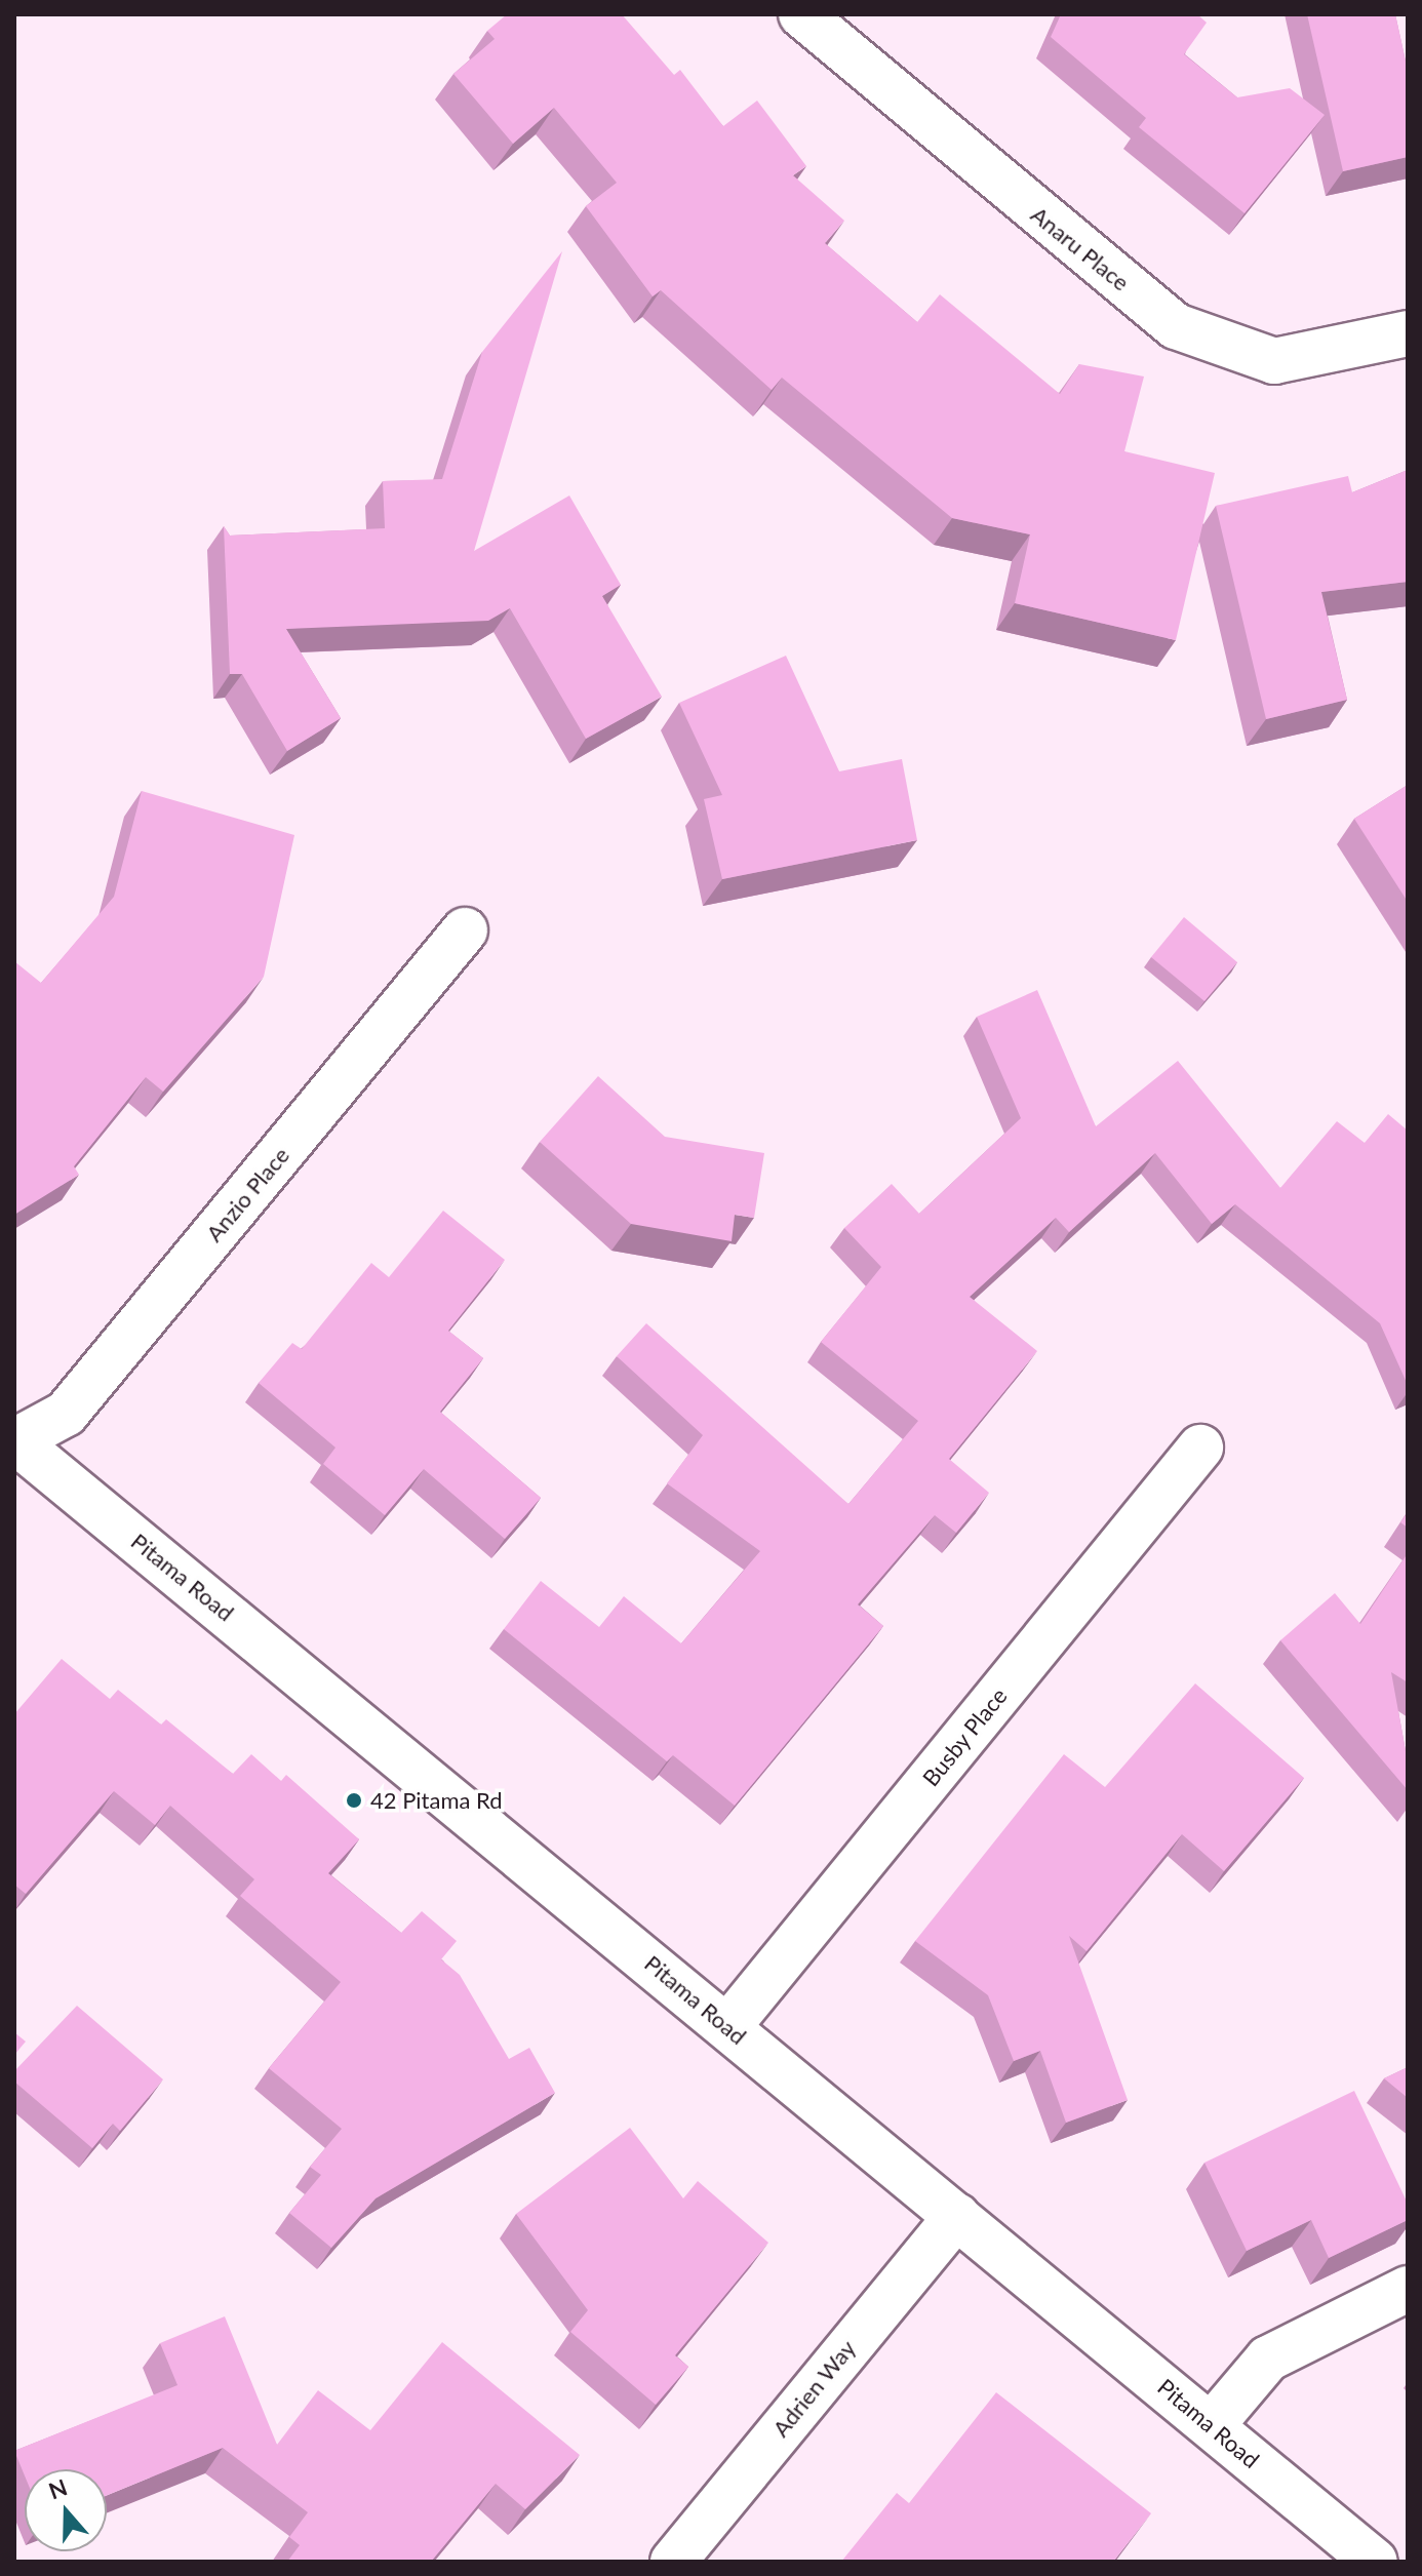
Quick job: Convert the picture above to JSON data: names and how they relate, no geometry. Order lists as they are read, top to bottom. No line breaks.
{"streets":{"street":["Anaru Place","Anzio Place","Pitama Road","Busby Place","Adrien Way"]},"crossings":[["Anzio Place","Pitama Road"],["Pitama Road","Busby Place"],["Pitama Road","Adrien Way"]],"places":["42 Pitama Rd"],"north":"top"}
